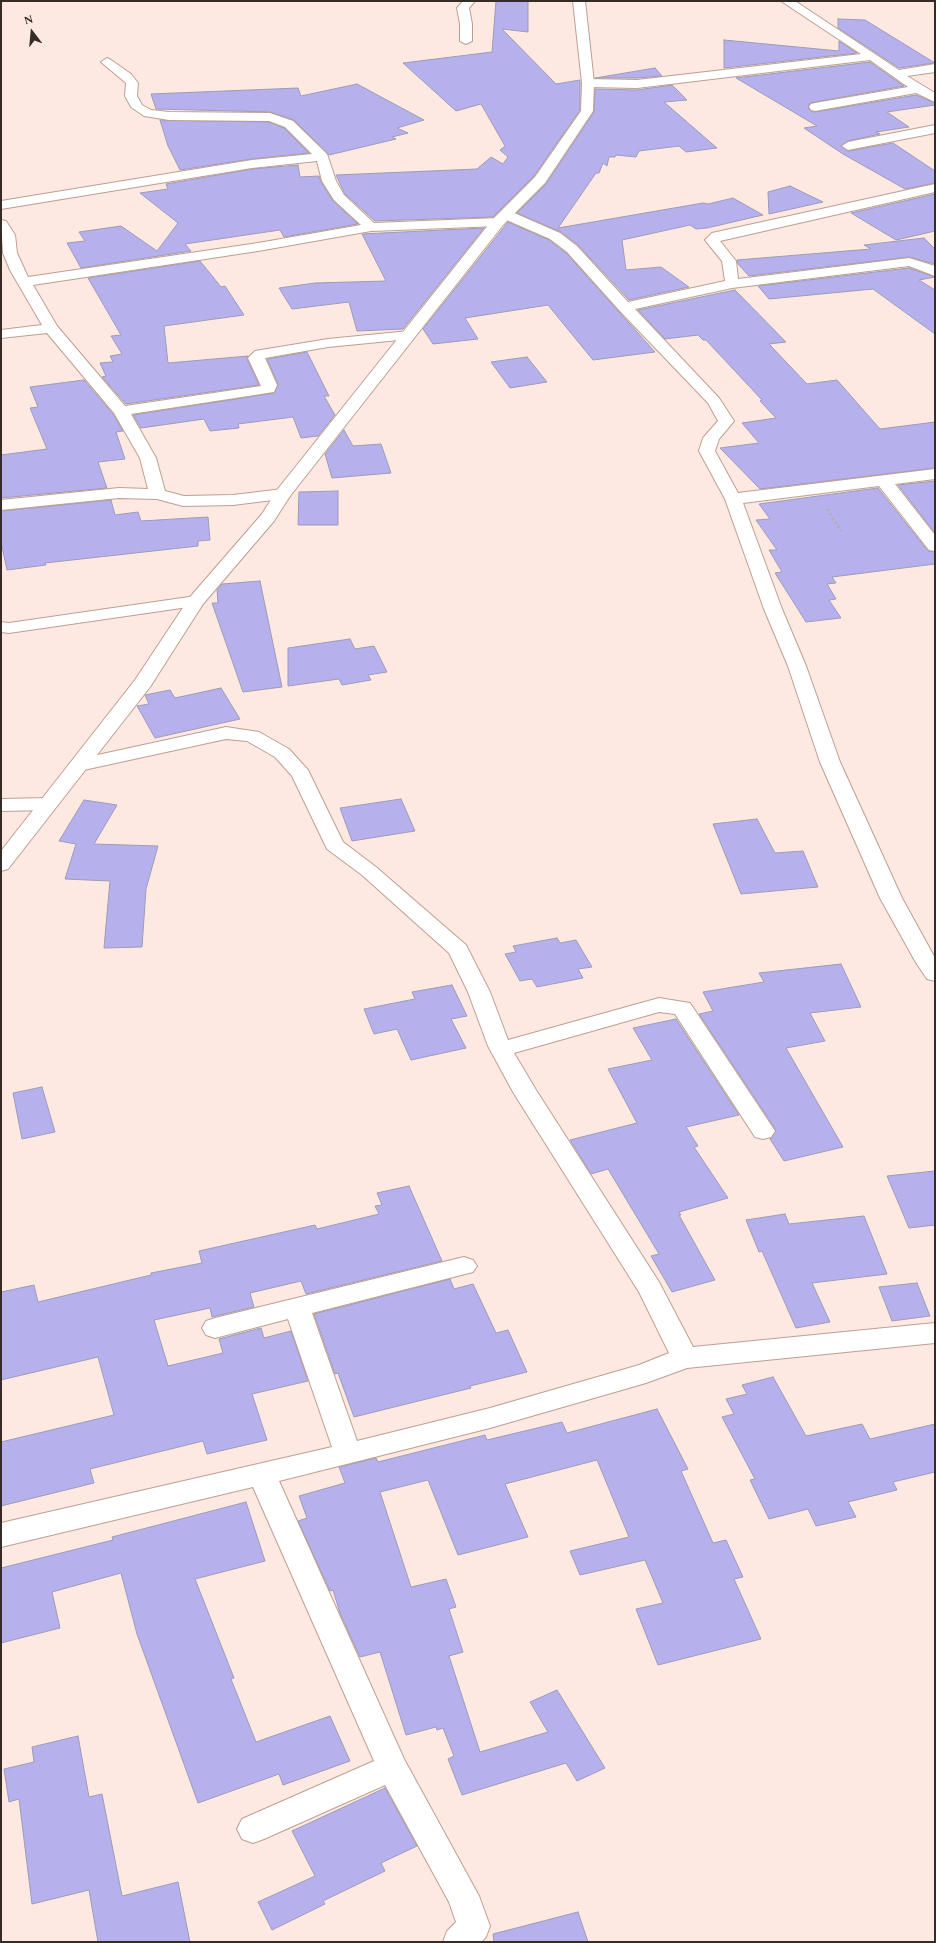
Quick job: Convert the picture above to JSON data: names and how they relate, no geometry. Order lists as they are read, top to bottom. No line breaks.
{"north":"top"}
